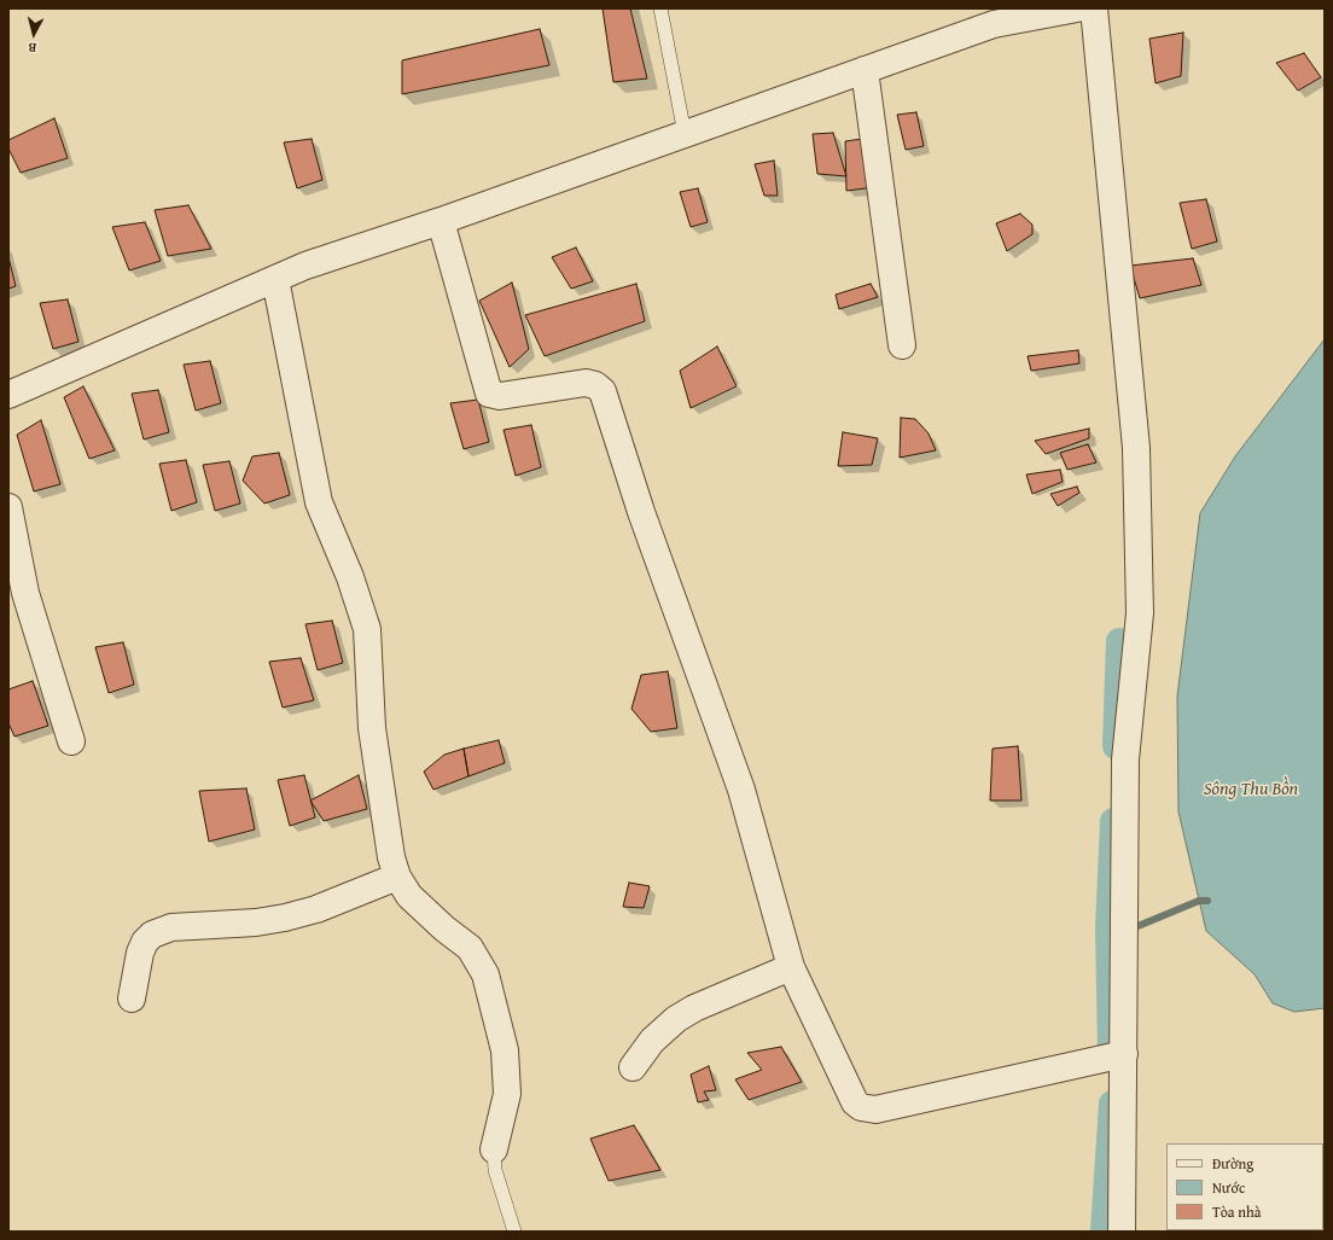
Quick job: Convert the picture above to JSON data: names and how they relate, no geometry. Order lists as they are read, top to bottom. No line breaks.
{"water":["Sông Thu Bồn"],"legend":["Đường","Nước","Tòa nhà"],"north":"bottom"}
